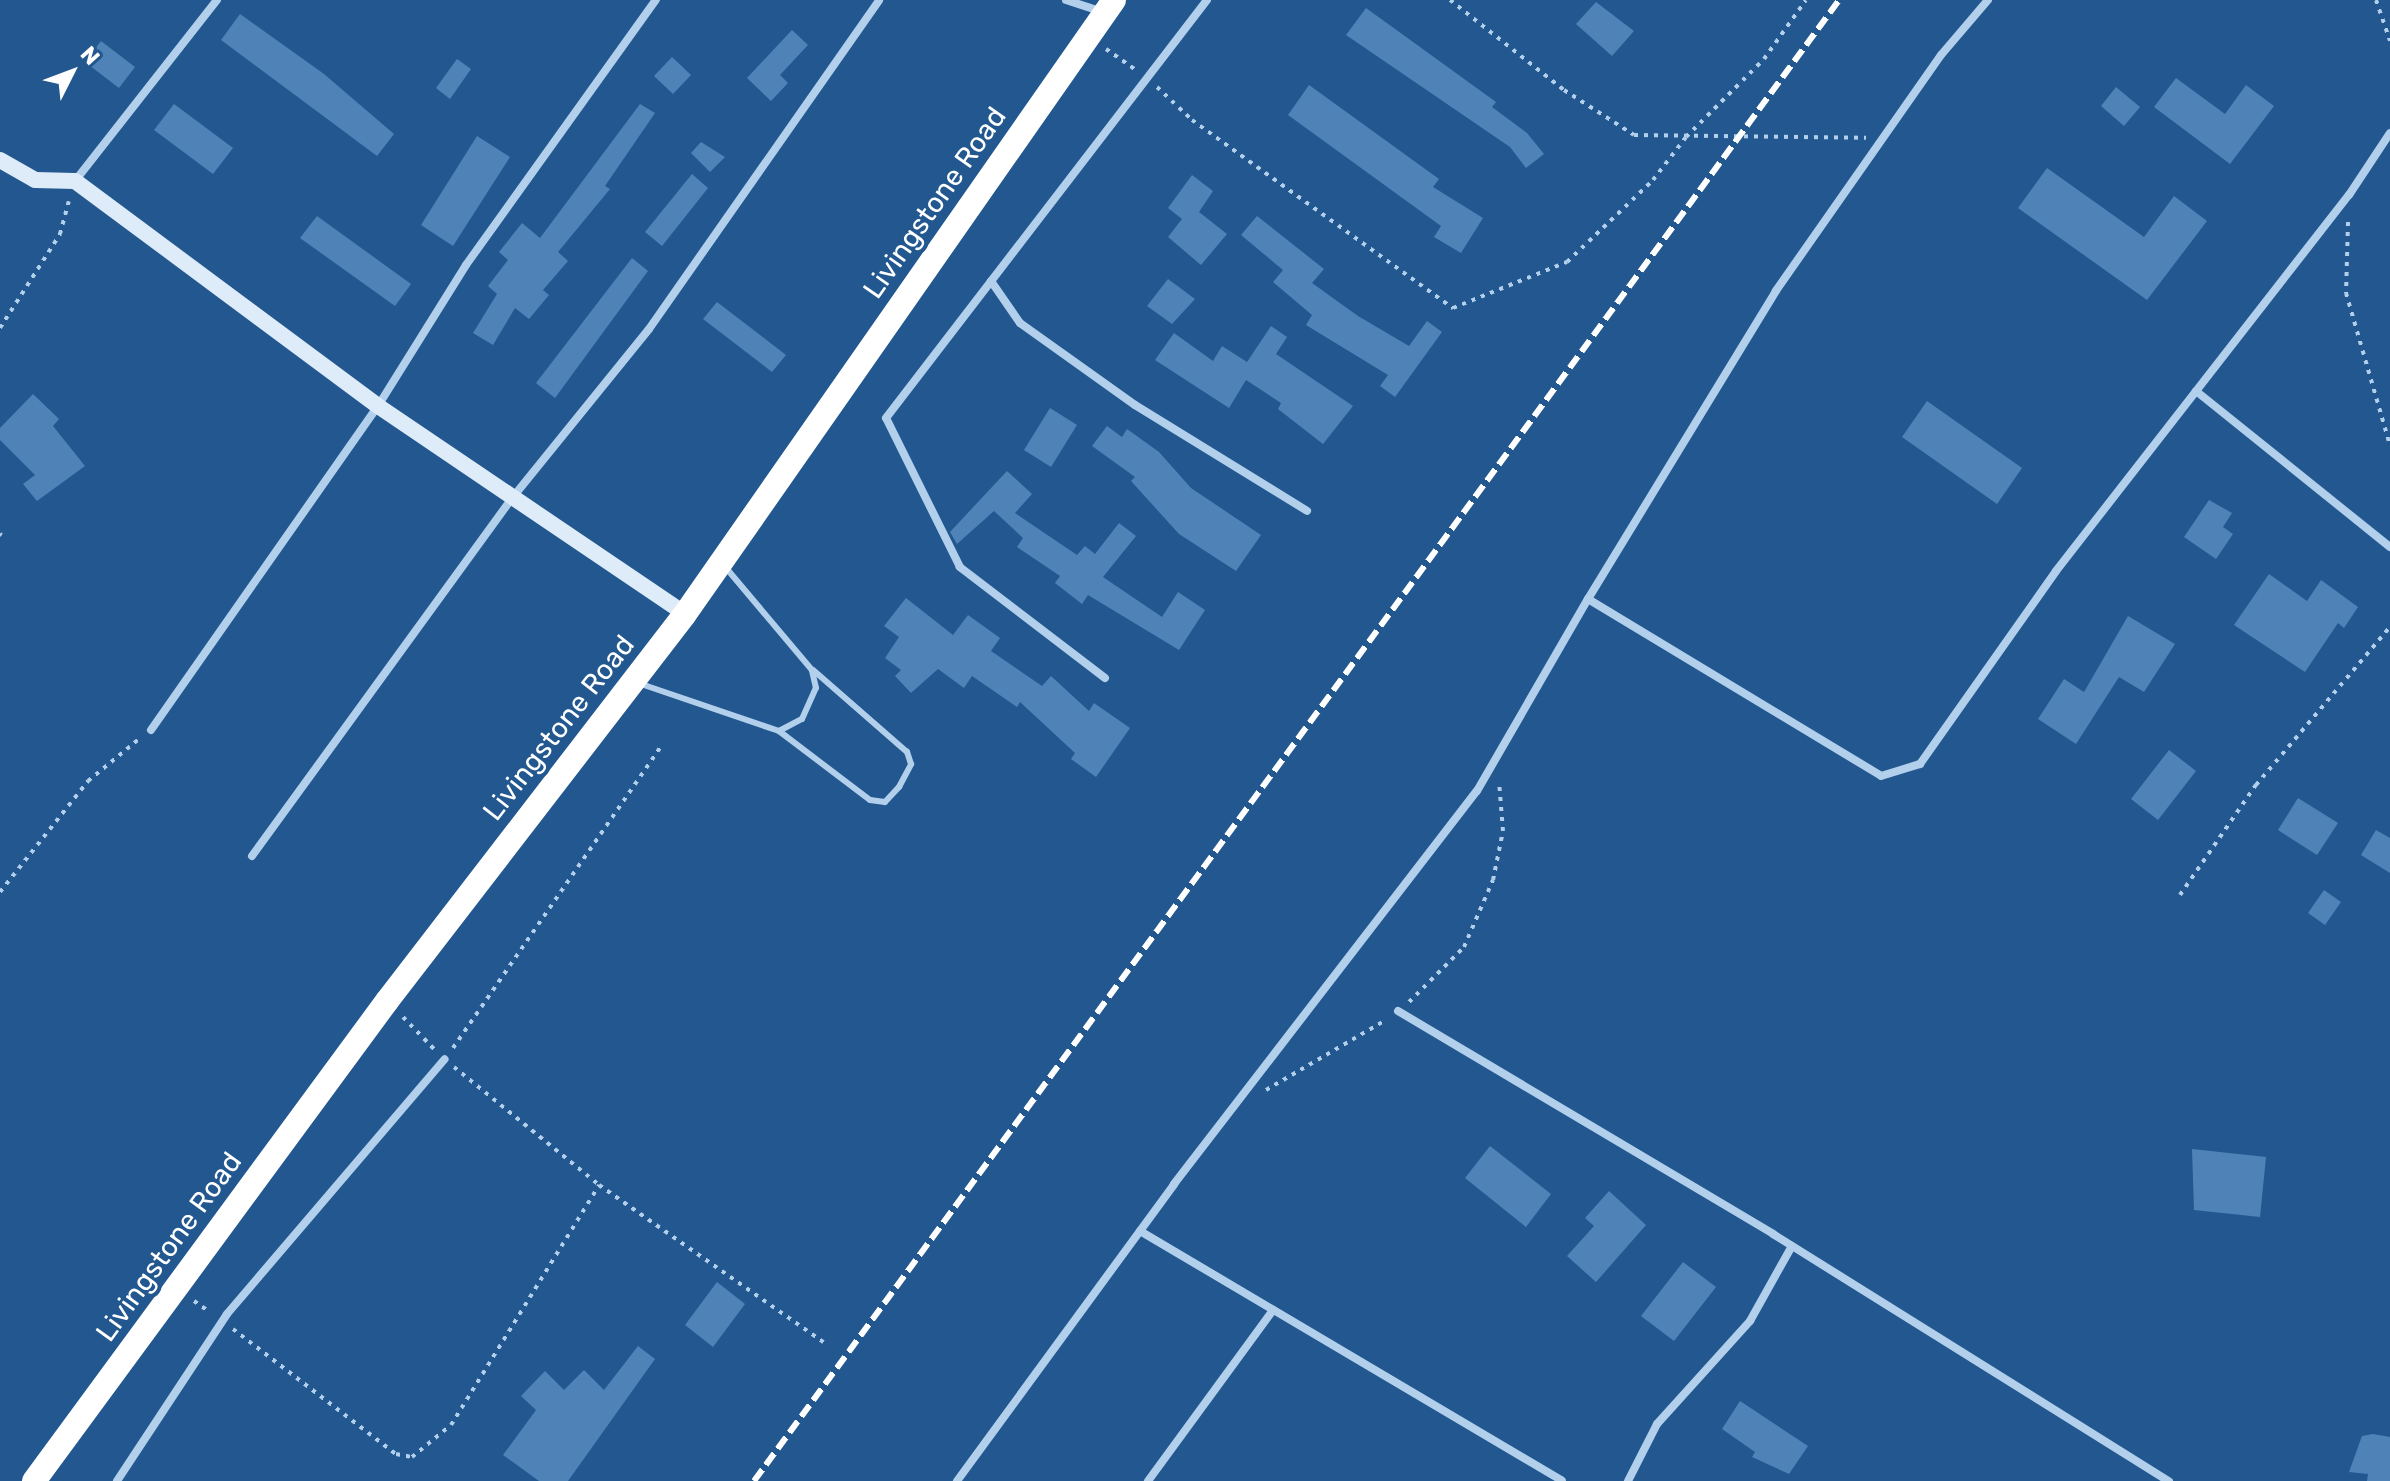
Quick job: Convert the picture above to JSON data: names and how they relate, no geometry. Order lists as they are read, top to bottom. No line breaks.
{"streets":{"highway":["Livingstone Road"]},"north":"top right"}
